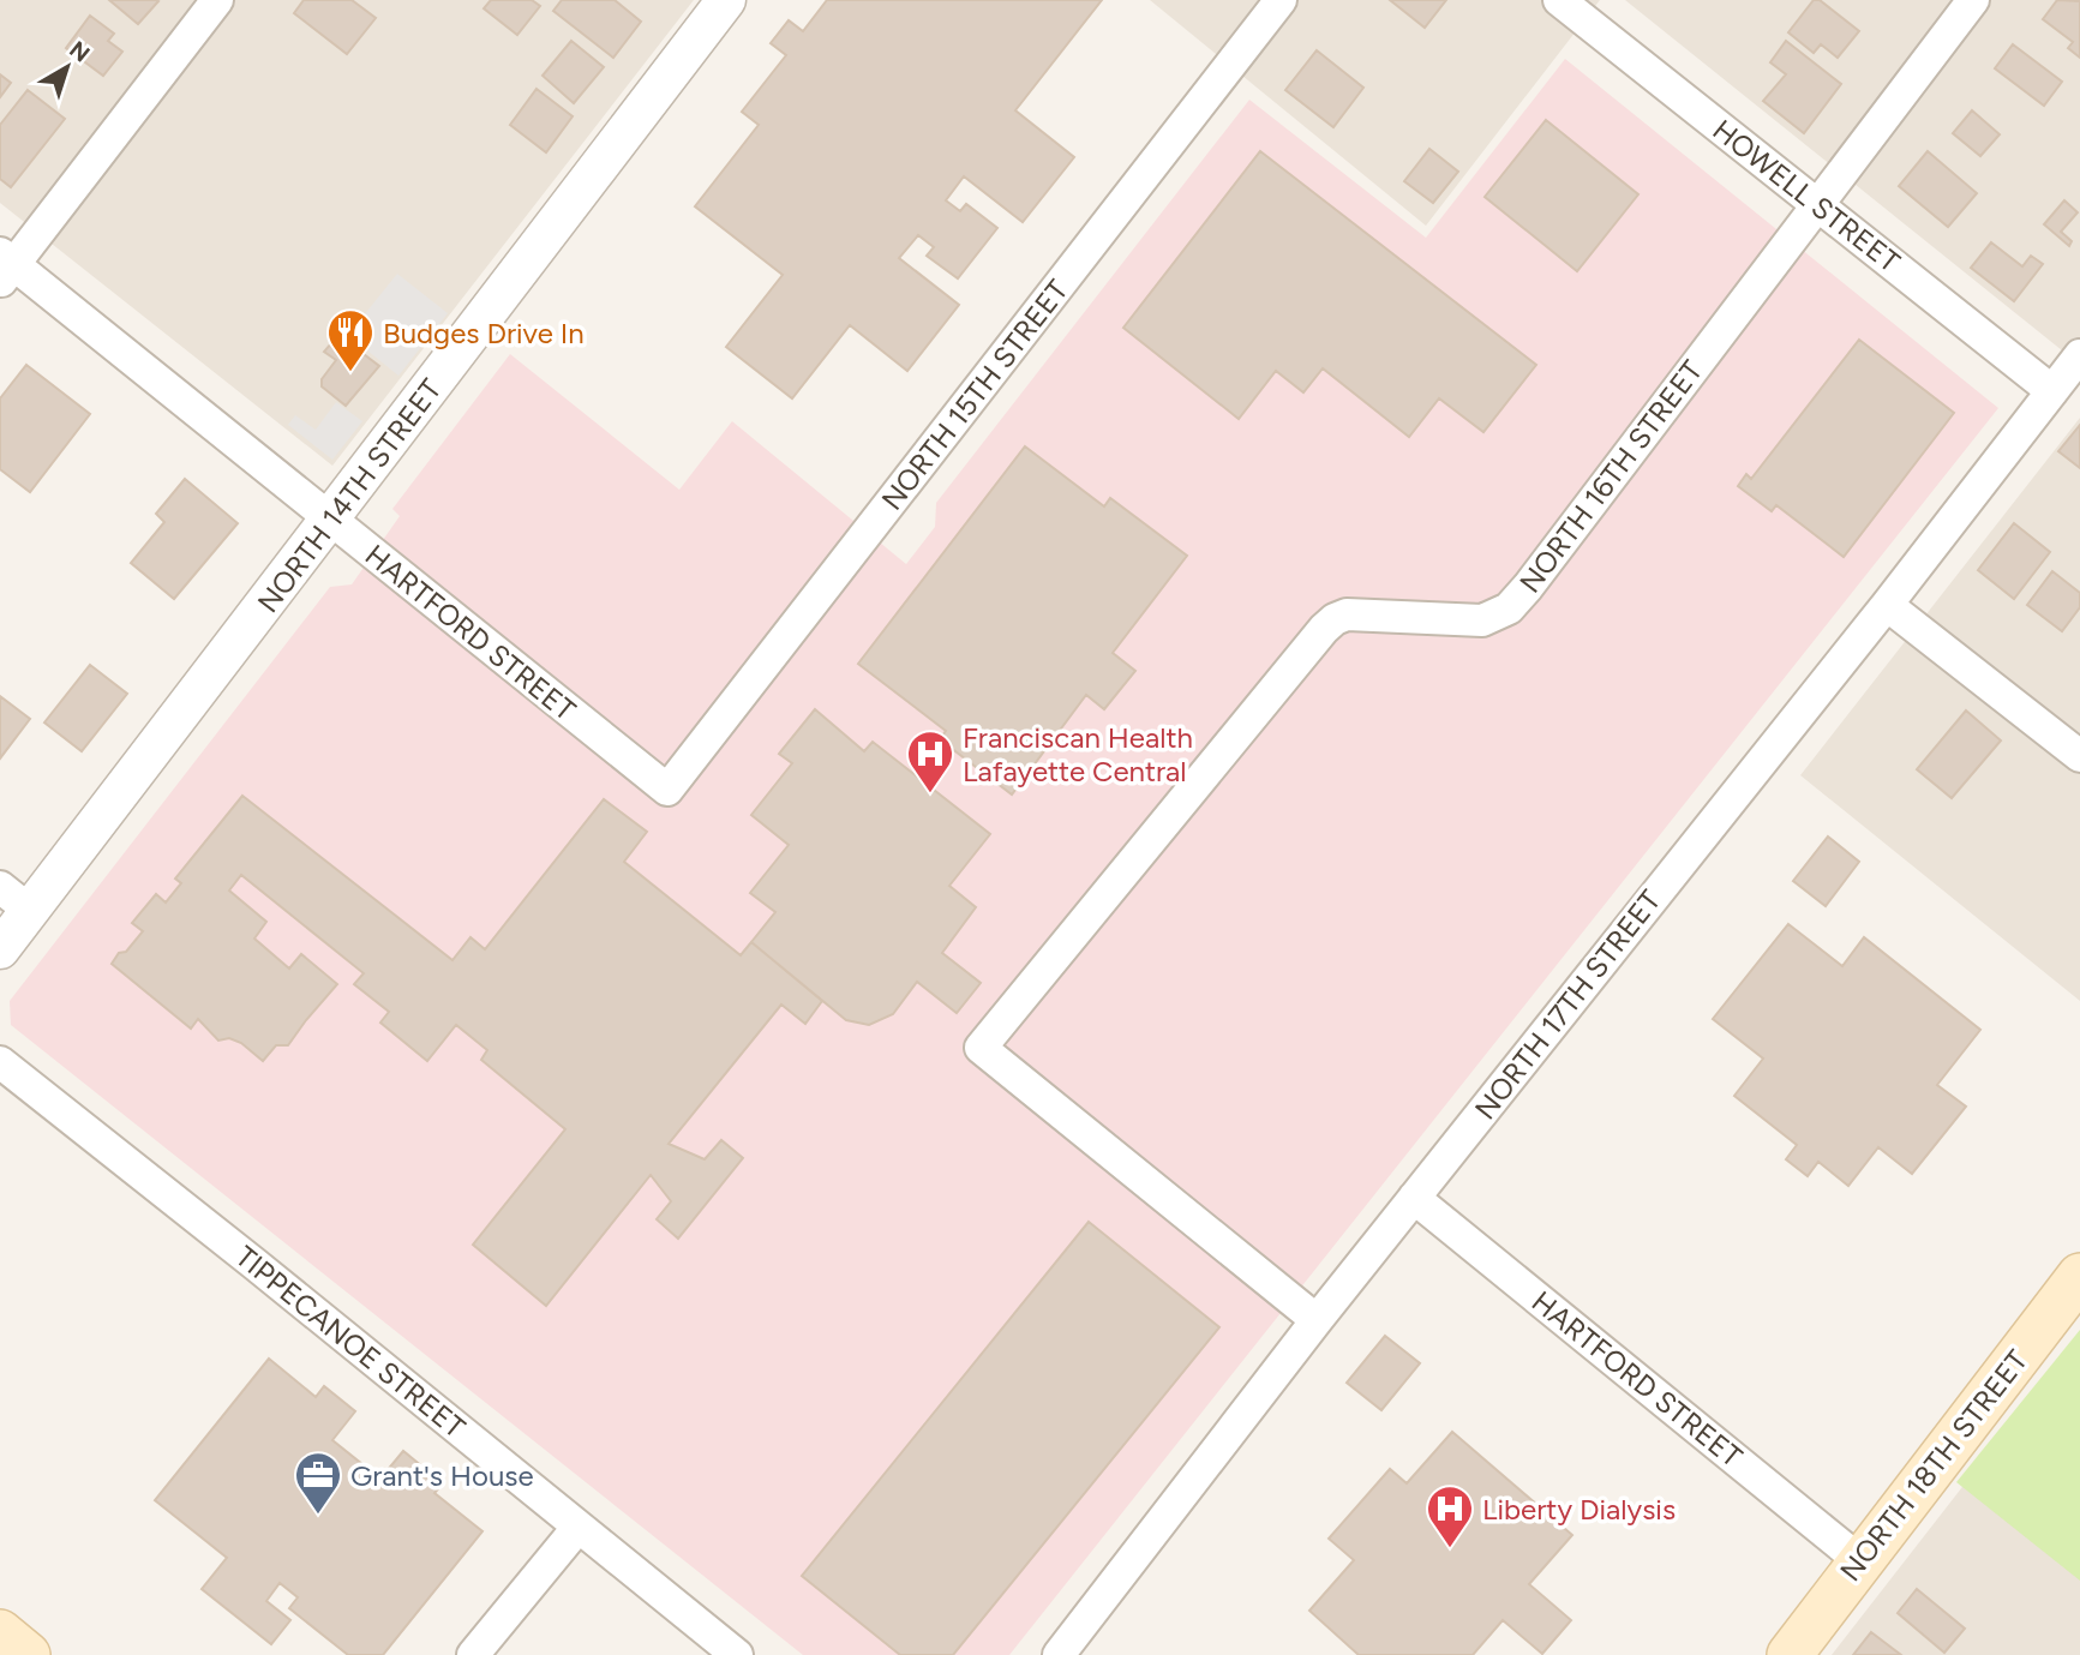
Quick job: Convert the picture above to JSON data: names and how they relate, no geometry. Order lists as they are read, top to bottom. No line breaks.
{"streets":{"main road":["NORTH 18TH STREET"],"street":["HOWELL STREET","NORTH 15TH STREET","NORTH 16TH STREET","NORTH 14TH STREET","HARTFORD STREET","NORTH 17TH STREET","TIPPECANOE STREET"]},"crossings":[["HOWELL STREET","NORTH 16TH STREET"],["HOWELL STREET","NORTH 17TH STREET"],["NORTH 15TH STREET","HARTFORD STREET"],["NORTH 16TH STREET","NORTH 17TH STREET"],["NORTH 14TH STREET","HARTFORD STREET"],["HARTFORD STREET","NORTH 17TH STREET"],["HARTFORD STREET","NORTH 18TH STREET"]],"places":{"restaurant":["Budges Drive In"],"hospital":["Franciscan Health Lafayette Central","Liberty Dialysis"],"office":["Grant's House"]},"north":"top right"}
